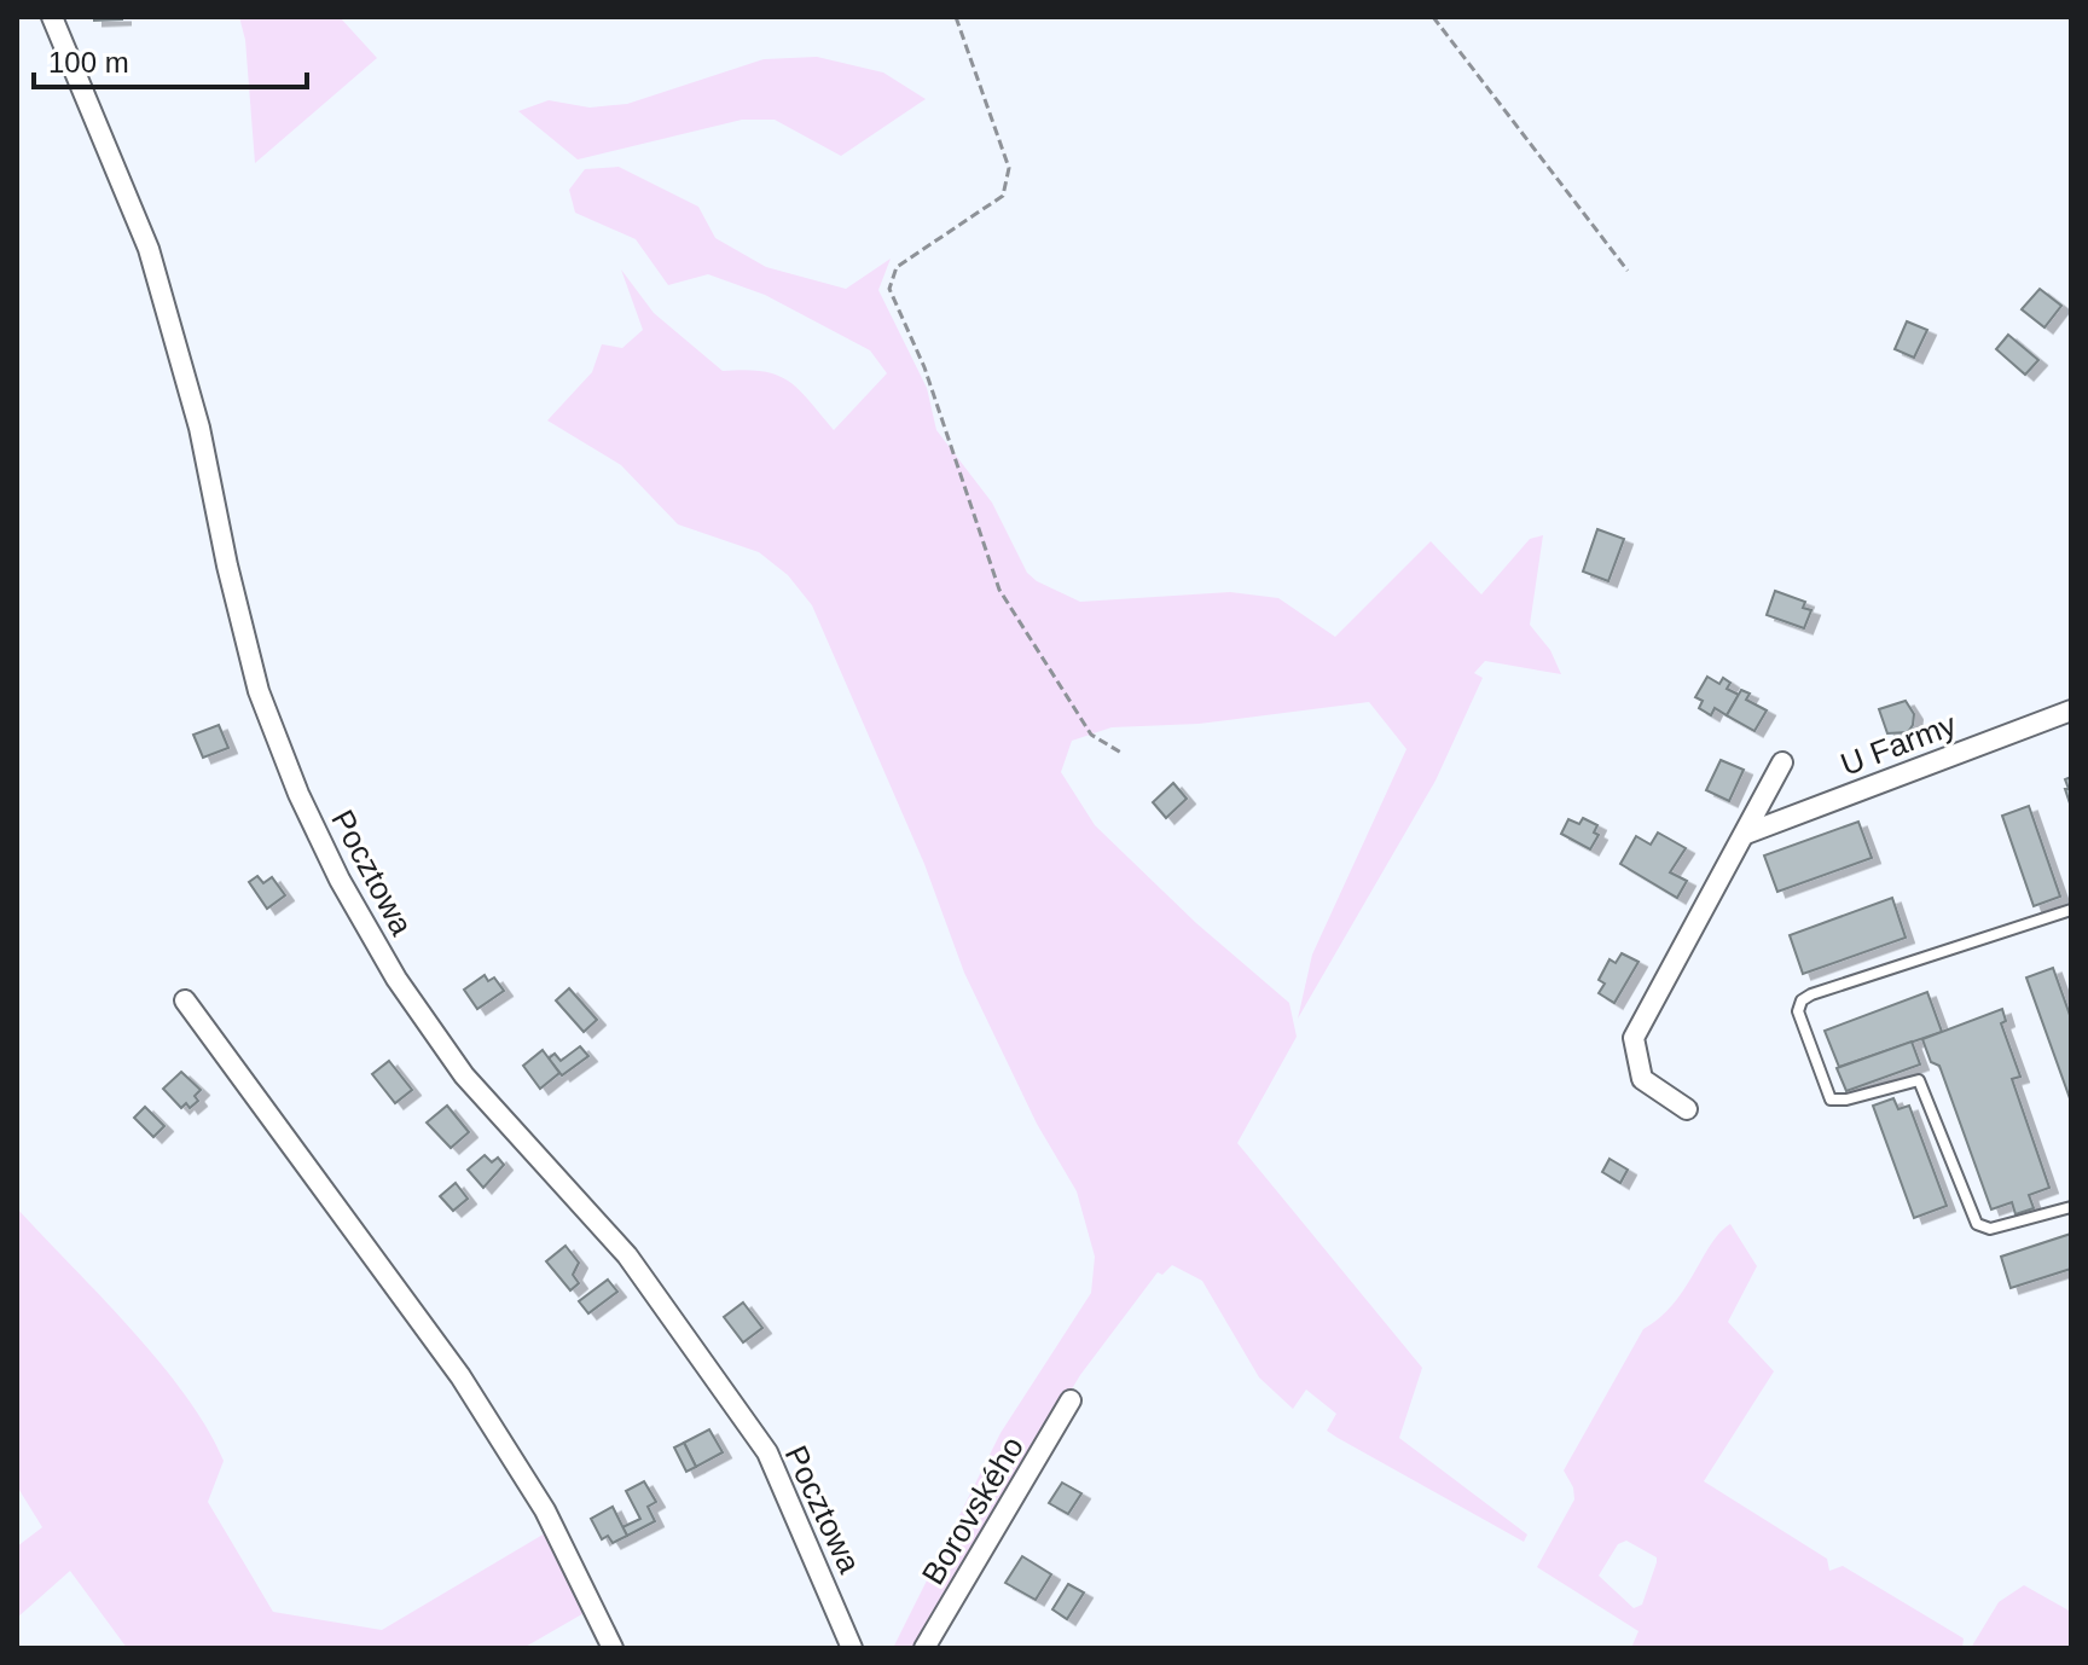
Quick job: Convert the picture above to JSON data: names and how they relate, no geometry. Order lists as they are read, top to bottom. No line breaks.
{"streets":{"street":["U Farmy","Pocztowa","Borovského"]},"scale_bar":"100 m"}
